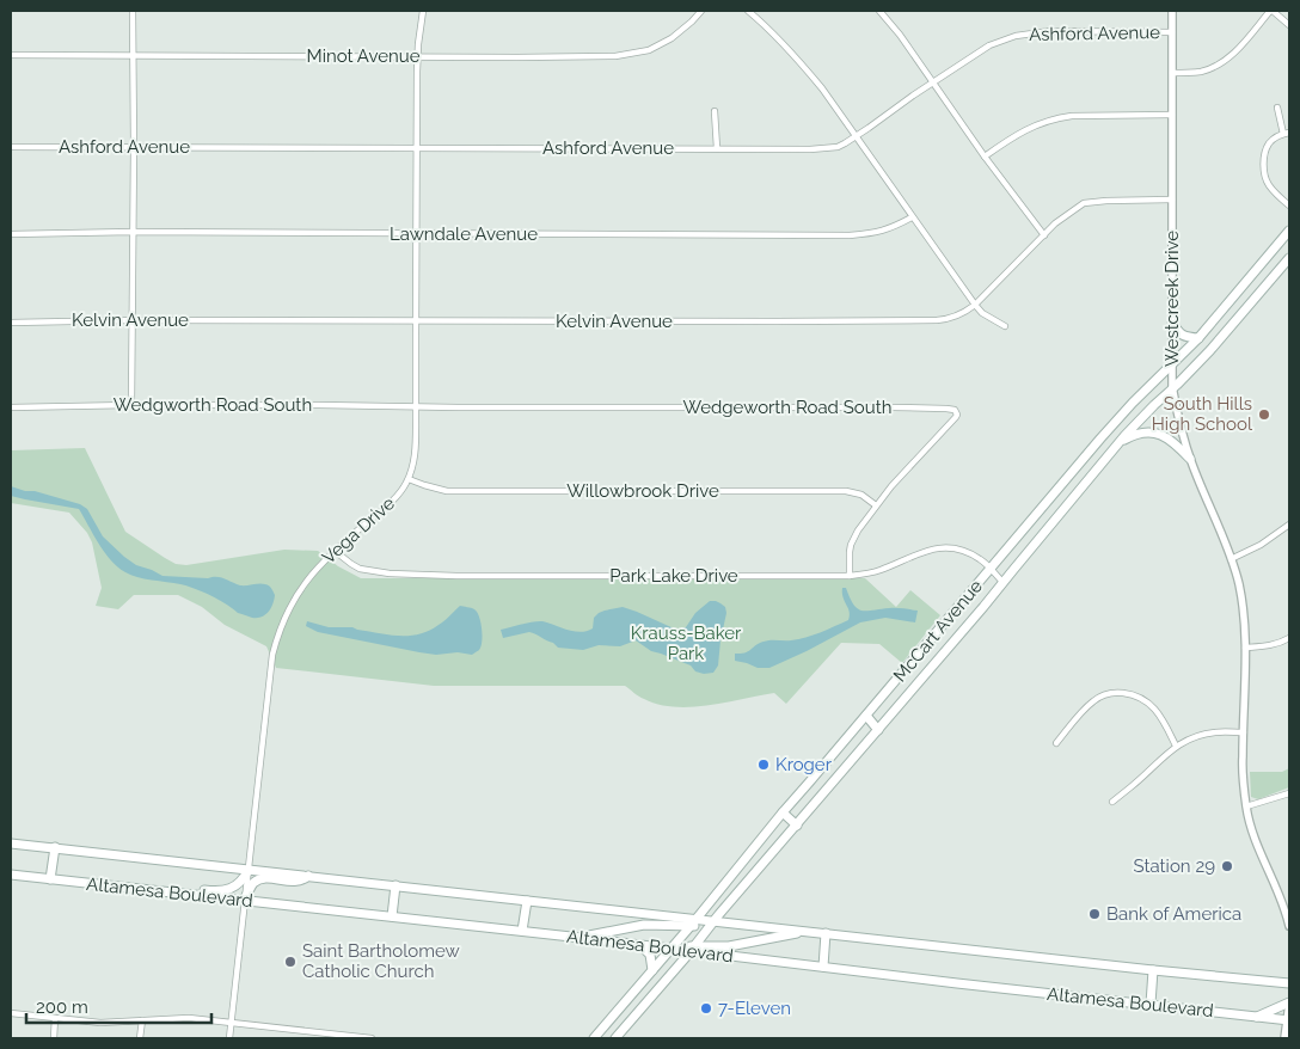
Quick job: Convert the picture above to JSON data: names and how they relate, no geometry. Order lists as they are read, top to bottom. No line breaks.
{"streets":{"main road":["McCart Avenue","Altamesa Boulevard"],"street":["Ashford Avenue","Minot Avenue","Lawndale Avenue","Westcreek Drive","Kelvin Avenue","Wedgworth Road South","Wedgeworth Road South","Willowbrook Drive","Vega Drive","Park Lake Drive"]},"crossings":[["Ashford Avenue","Westcreek Drive"],["Ashford Avenue","Vega Drive"],["Minot Avenue","Vega Drive"],["Lawndale Avenue","Vega Drive"],["Westcreek Drive","Kelvin Avenue"],["Westcreek Drive","McCart Avenue"],["Kelvin Avenue","Vega Drive"],["Wedgworth Road South","Wedgeworth Road South"],["Wedgworth Road South","Vega Drive"],["Wedgeworth Road South","Willowbrook Drive"],["Wedgeworth Road South","Vega Drive"],["Wedgeworth Road South","Park Lake Drive"],["Willowbrook Drive","Vega Drive"],["Vega Drive","Park Lake Drive"],["Vega Drive","Altamesa Boulevard"],["Park Lake Drive","McCart Avenue"],["McCart Avenue","Altamesa Boulevard"]],"parks":["Krauss-Baker Park"],"places":["South Hills High School","Kroger","Station 29","Bank of America","Saint Bartholomew Catholic Church","7-Eleven"],"scale_bar":"200 m"}
